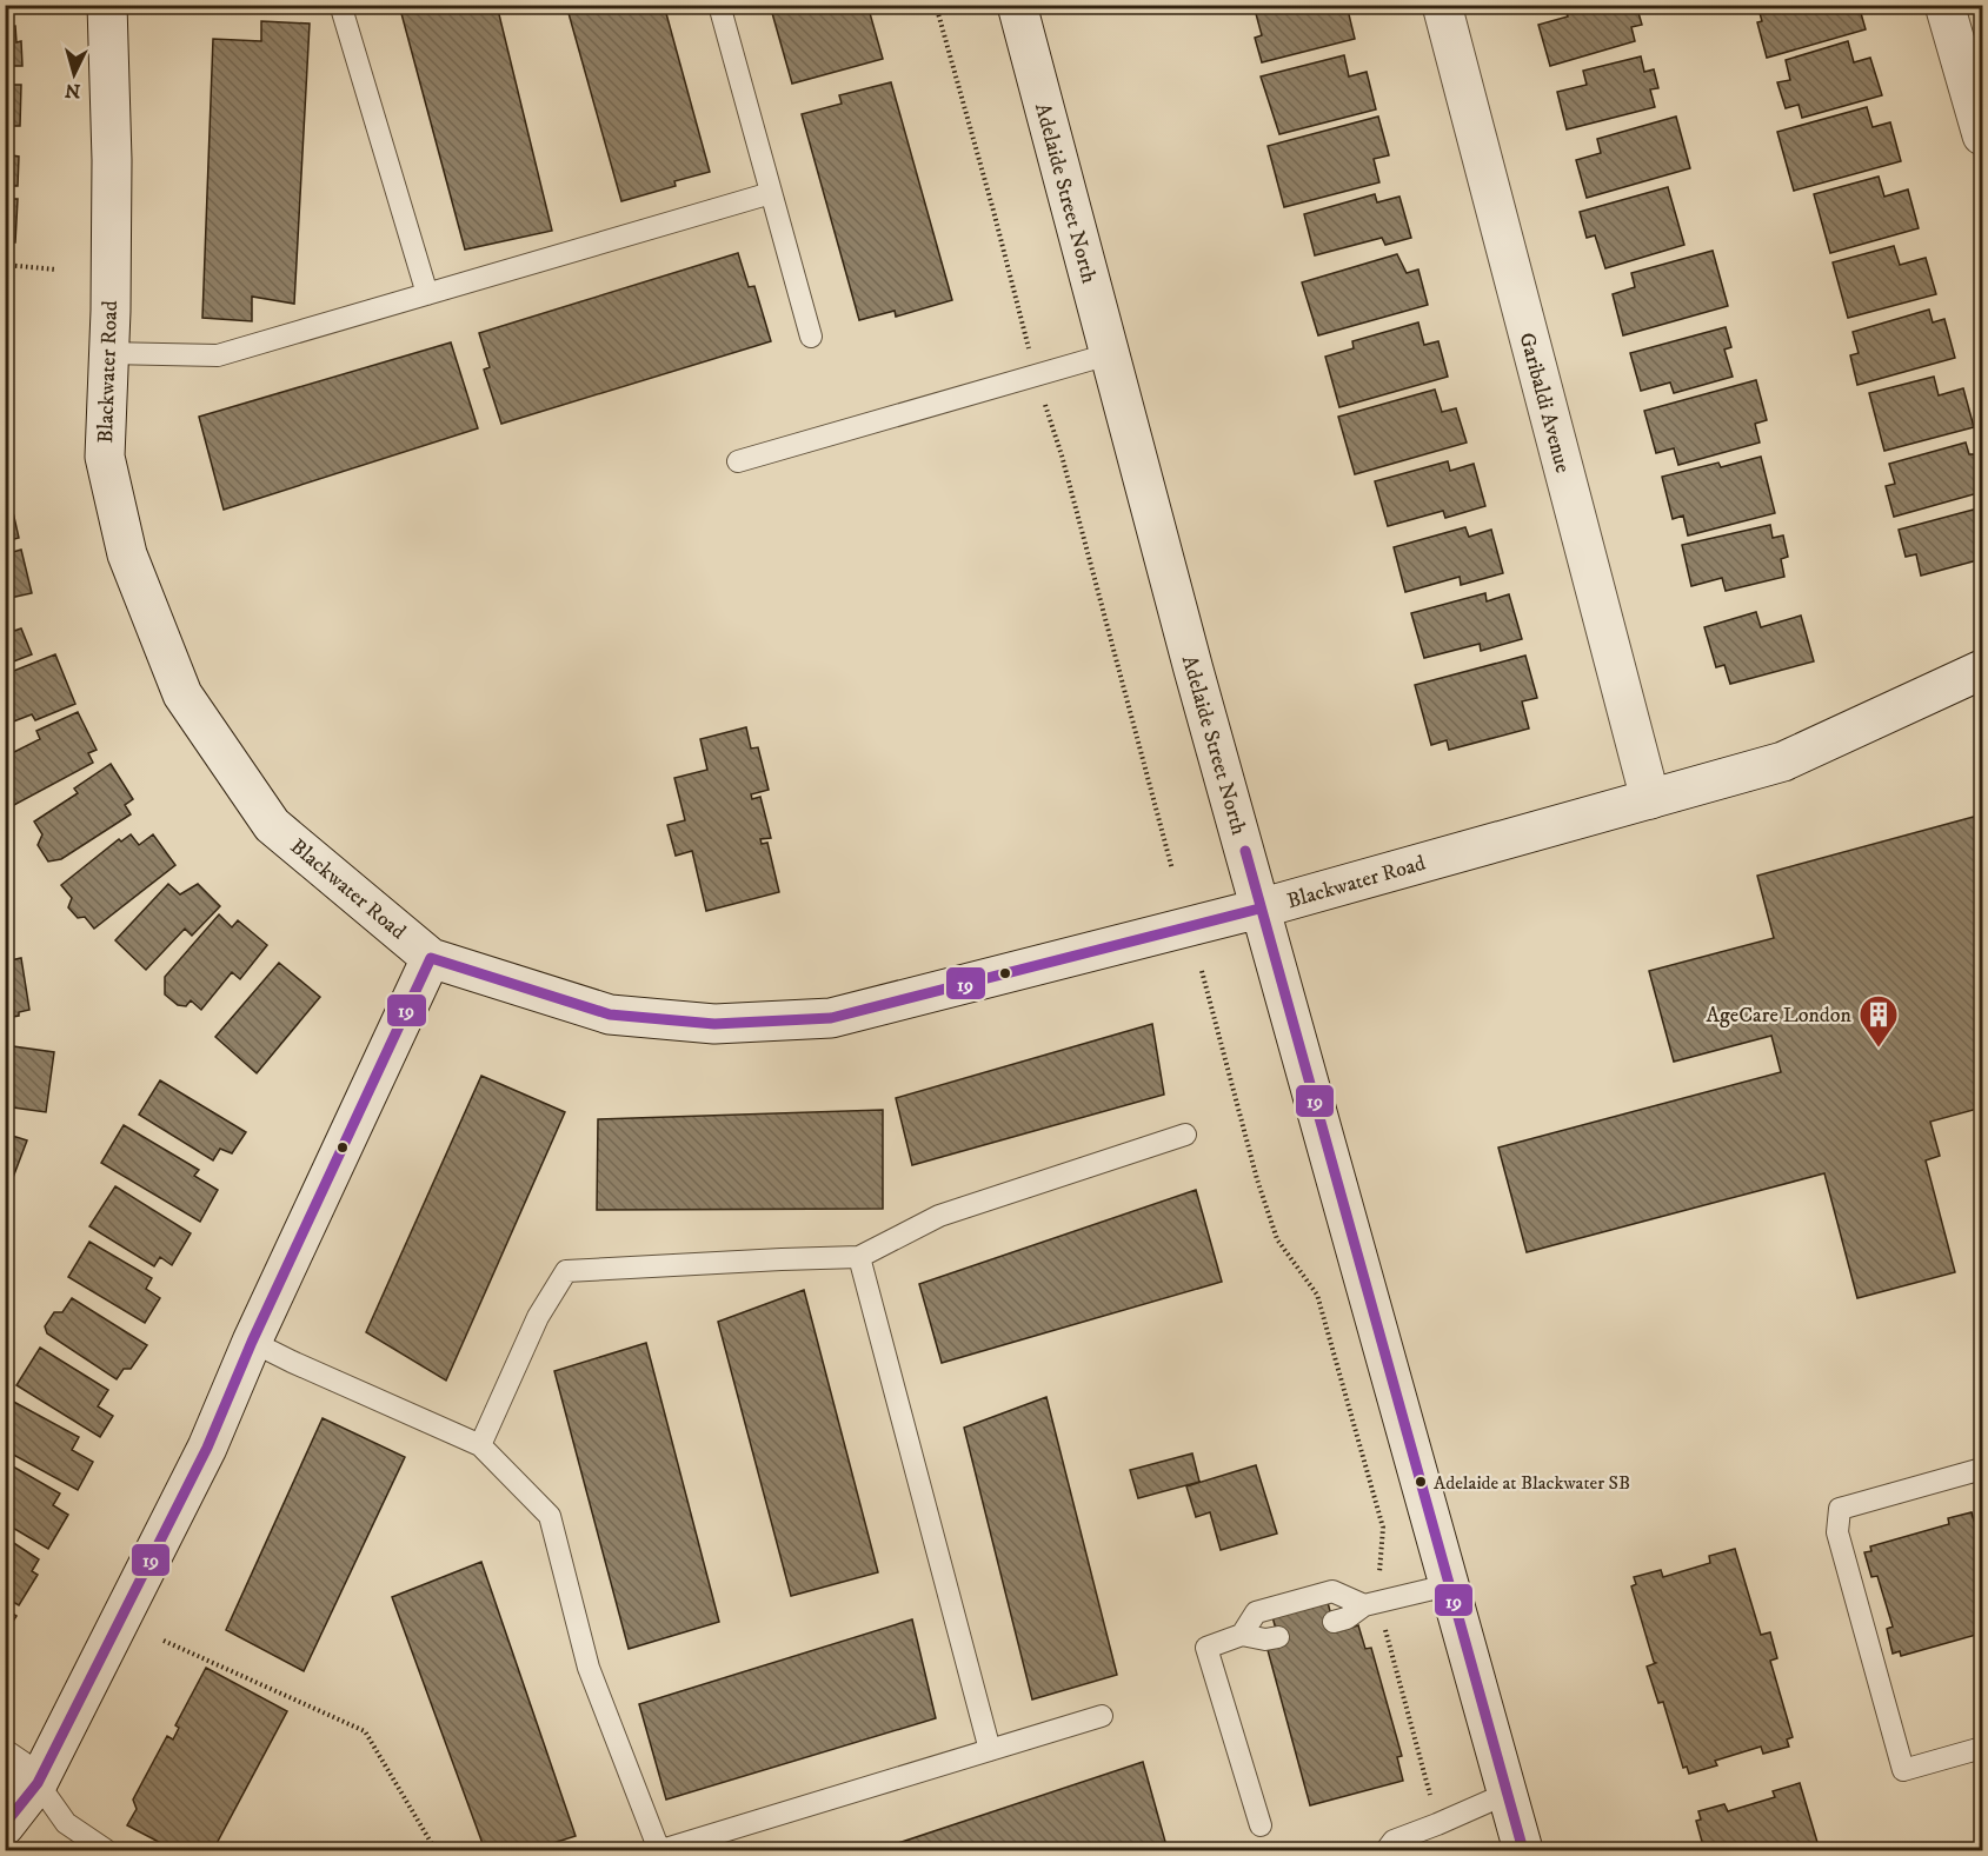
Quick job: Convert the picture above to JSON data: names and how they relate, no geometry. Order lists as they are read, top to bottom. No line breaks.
{"streets":{"street":["Adelaide Street North","Blackwater Road","Garibaldi Avenue"]},"crossings":[["Adelaide Street North","Blackwater Road"],["Blackwater Road","Garibaldi Avenue"]],"places":{"building":["AgeCare London"],"other":["Adelaide at Blackwater SB"]},"lines":["transit line 19"],"north":"bottom"}
